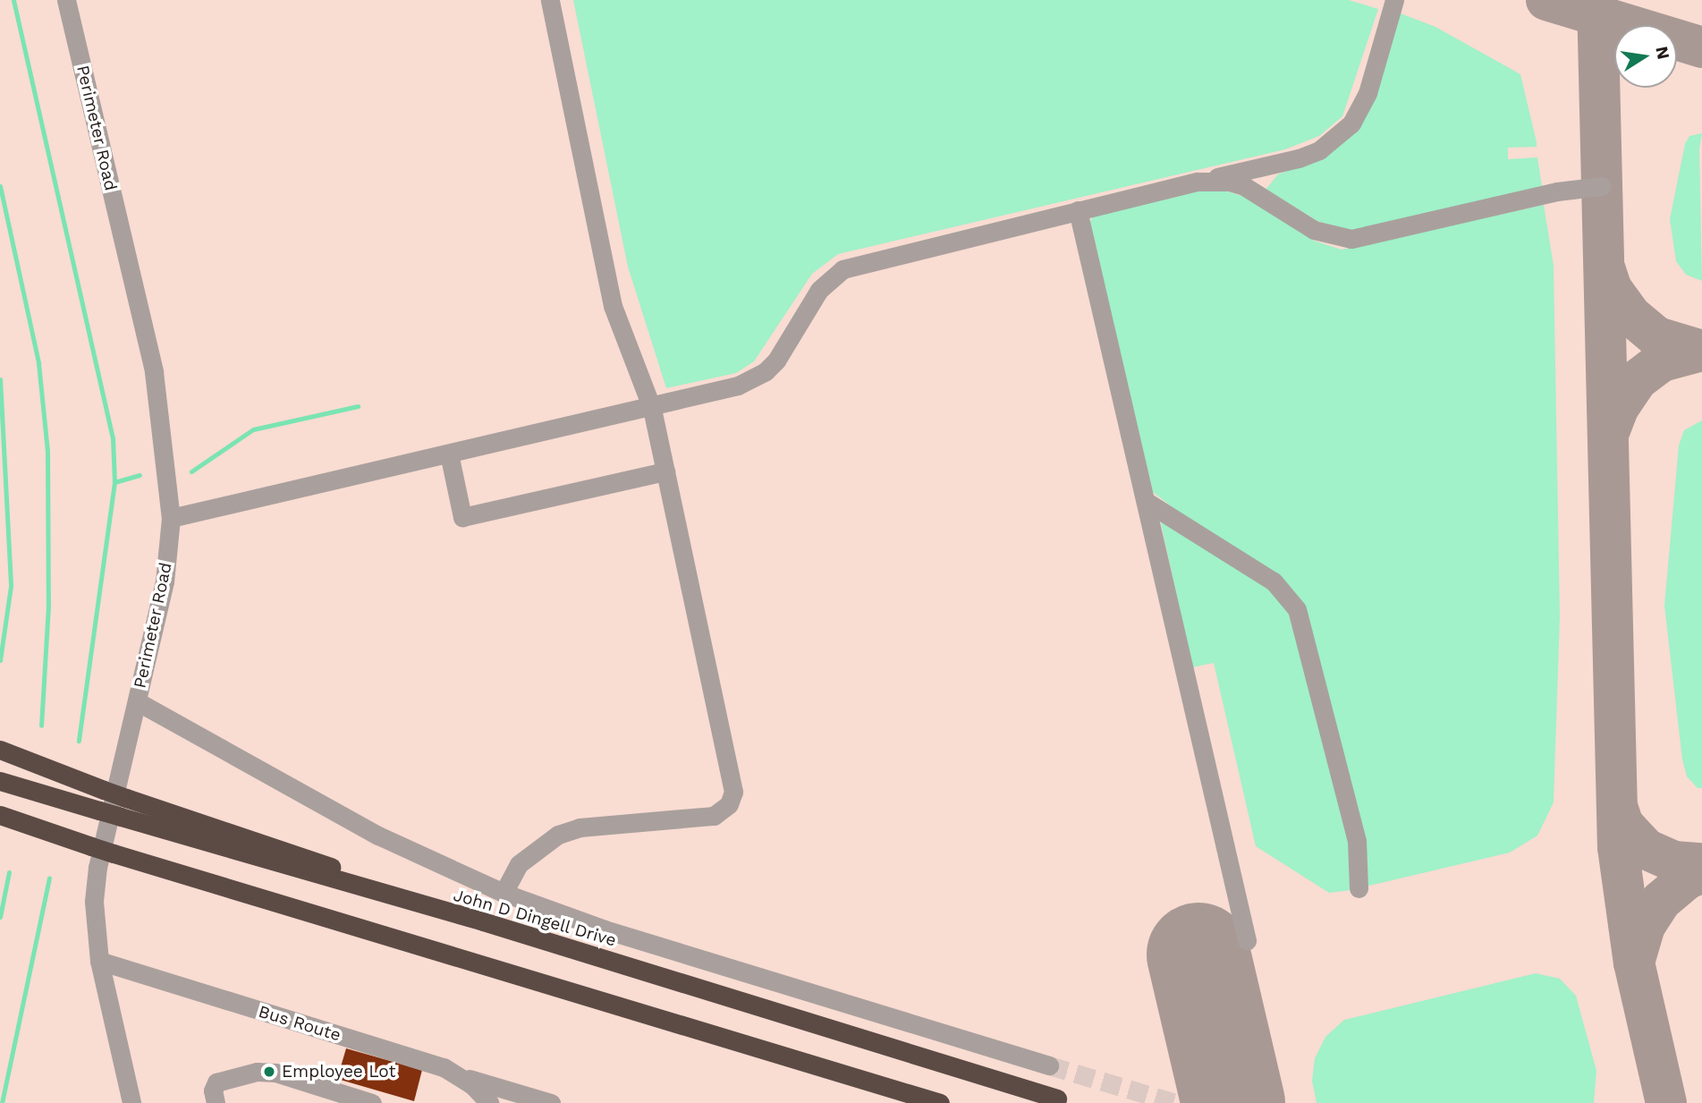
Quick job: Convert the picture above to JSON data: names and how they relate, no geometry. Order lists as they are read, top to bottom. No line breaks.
{"streets":{"highway":["John D Dingell Drive"],"lane":["Perimeter Road","Bus Route"]},"crossings":[["Perimeter Road","Bus Route"]],"places":["Employee Lot"],"north":"right"}
